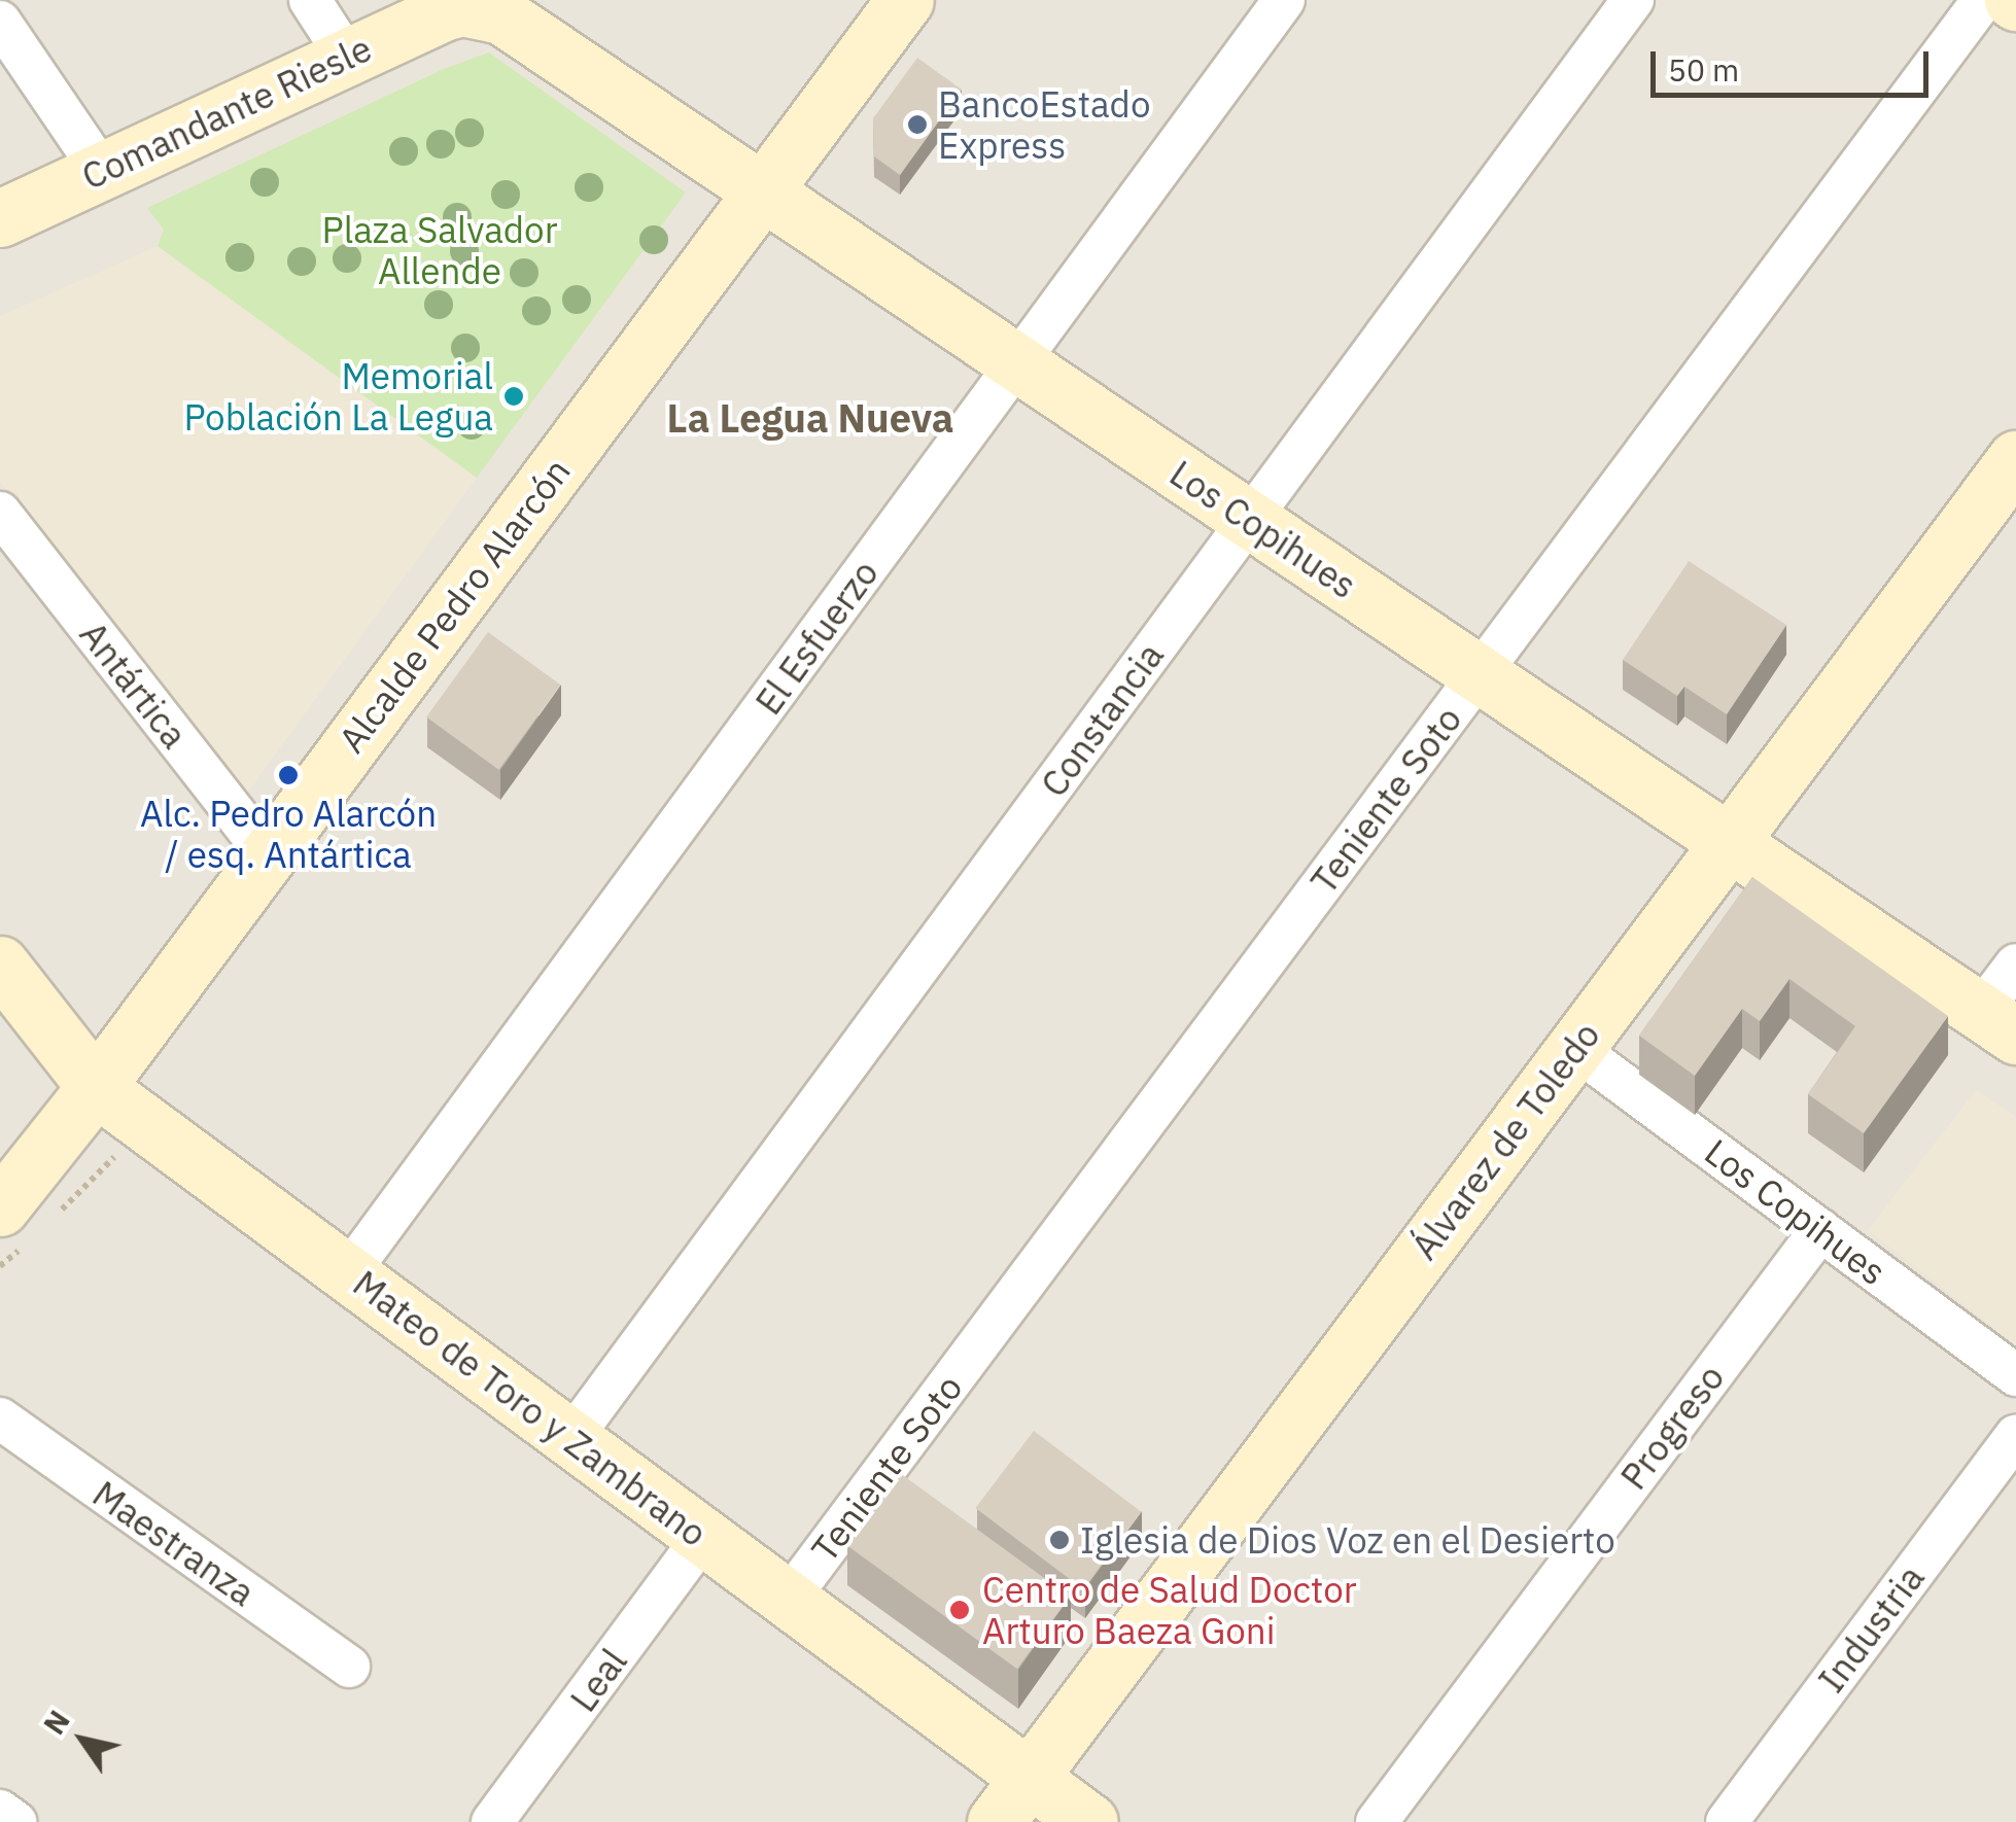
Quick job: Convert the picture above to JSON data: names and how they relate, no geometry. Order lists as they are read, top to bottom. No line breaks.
{"streets":{"street":["Comandante Riesle","Los Copihues","Alcalde Pedro Alarcón","El Esfuerzo","Antártica","Constancia","Teniente Soto","Álvarez de Toledo","Mateo de Toro y Zambrano","Progreso","Maestranza","Industria","Leal"]},"crossings":[["Comandante Riesle","Los Copihues"],["Los Copihues","Alcalde Pedro Alarcón"],["Los Copihues","El Esfuerzo"],["Los Copihues","Constancia"],["Los Copihues","Teniente Soto"],["Los Copihues","Álvarez de Toledo"],["Los Copihues","Progreso"],["Alcalde Pedro Alarcón","Antártica"],["Alcalde Pedro Alarcón","Mateo de Toro y Zambrano"],["El Esfuerzo","Mateo de Toro y Zambrano"],["Constancia","Mateo de Toro y Zambrano"],["Teniente Soto","Mateo de Toro y Zambrano"],["Álvarez de Toledo","Mateo de Toro y Zambrano"],["Mateo de Toro y Zambrano","Leal"]],"districts":["La Legua Nueva"],"parks":["Plaza Salvador Allende"],"places":["BancoEstado Express","Memorial Población La Legua","Alc. Pedro Alarcón / esq. Antártica","Iglesia de Dios Voz en el Desierto","Centro de Salud Doctor Arturo Baeza Goni"],"scale_bar":"50 m","north":"top left"}
